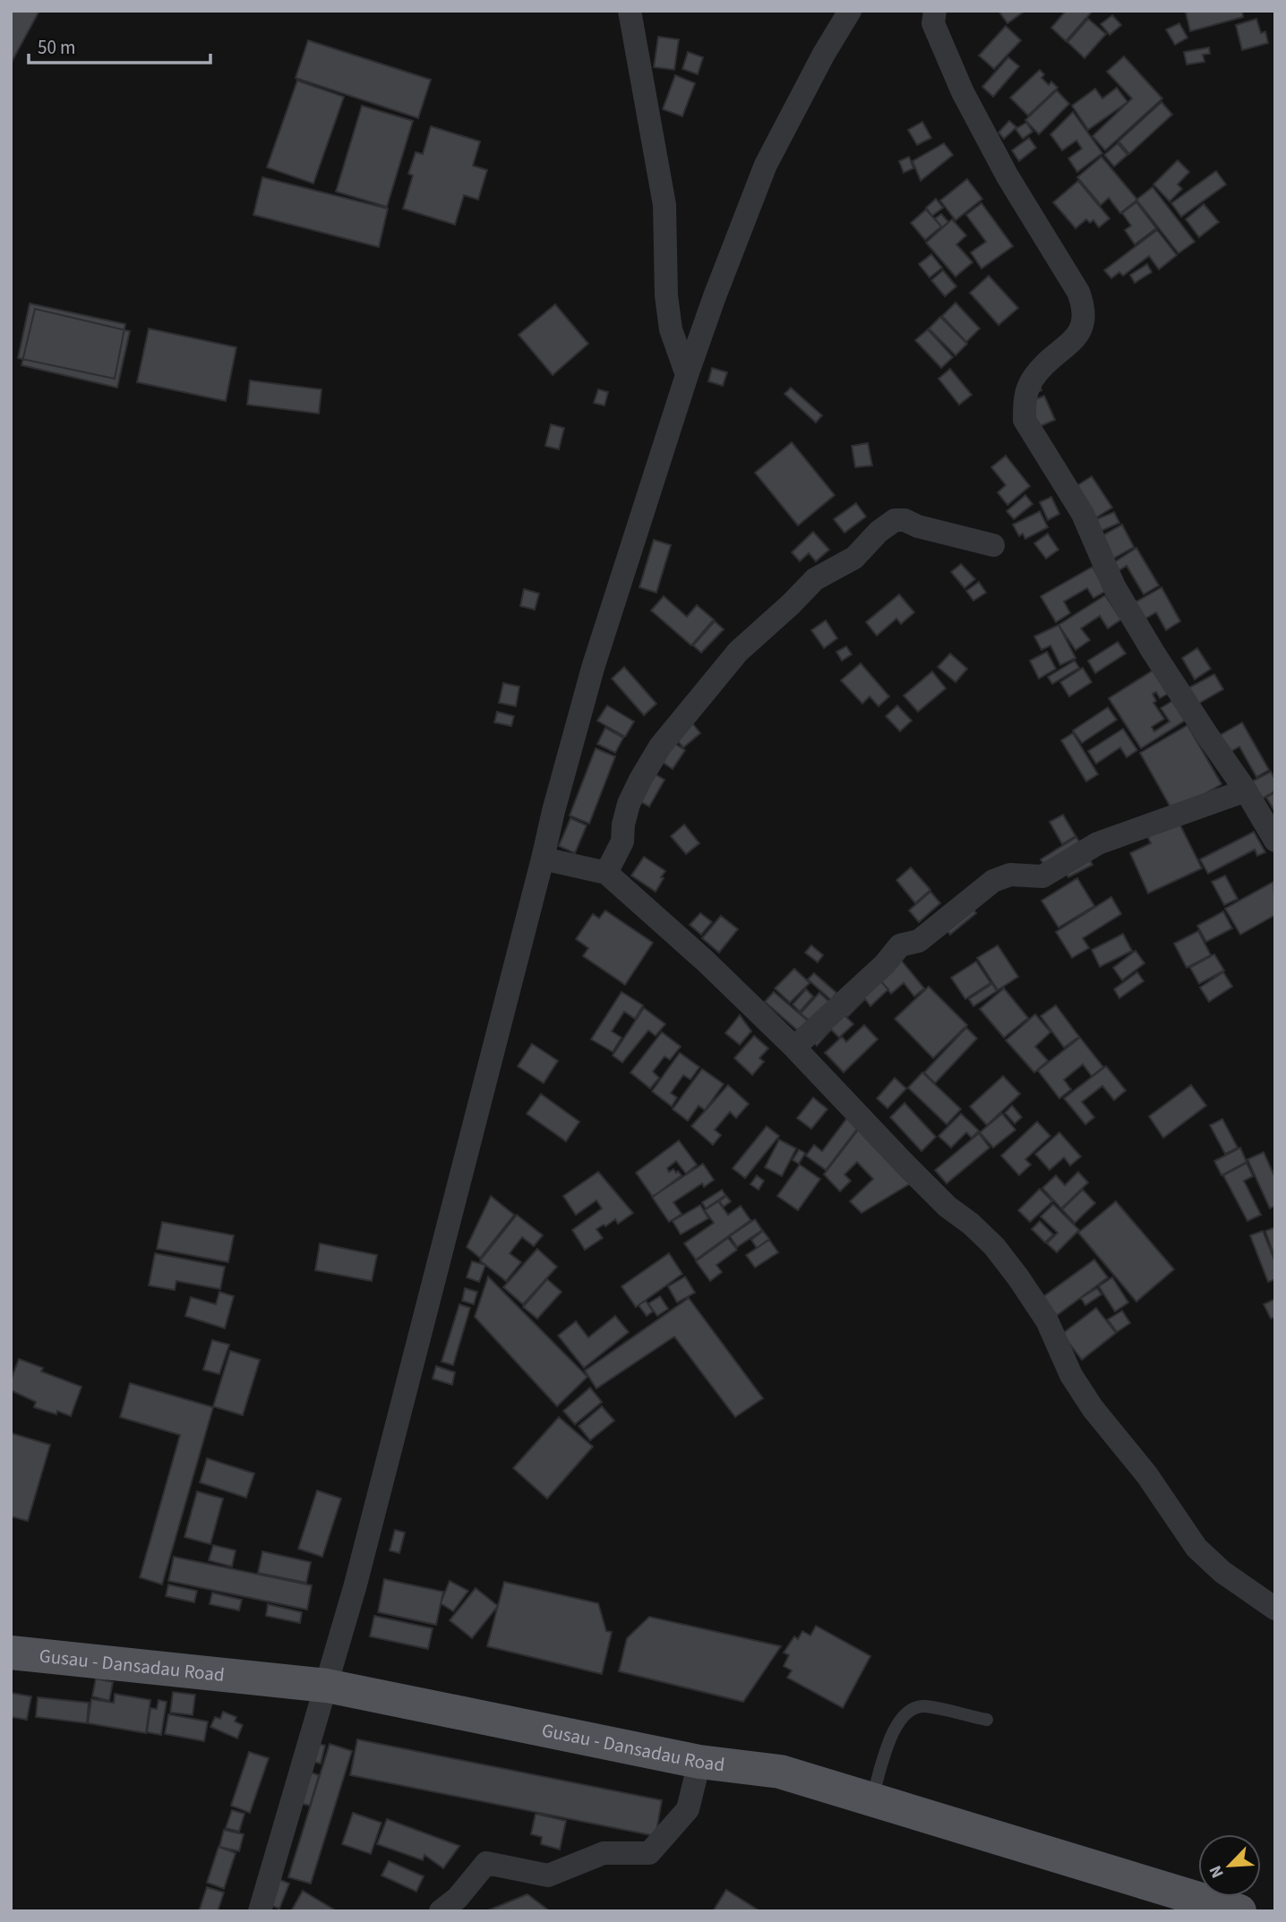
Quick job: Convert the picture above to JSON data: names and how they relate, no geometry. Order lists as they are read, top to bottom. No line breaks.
{"streets":{"main road":["Gusau - Dansadau Road"]},"scale_bar":"50 m","north":"bottom left"}
